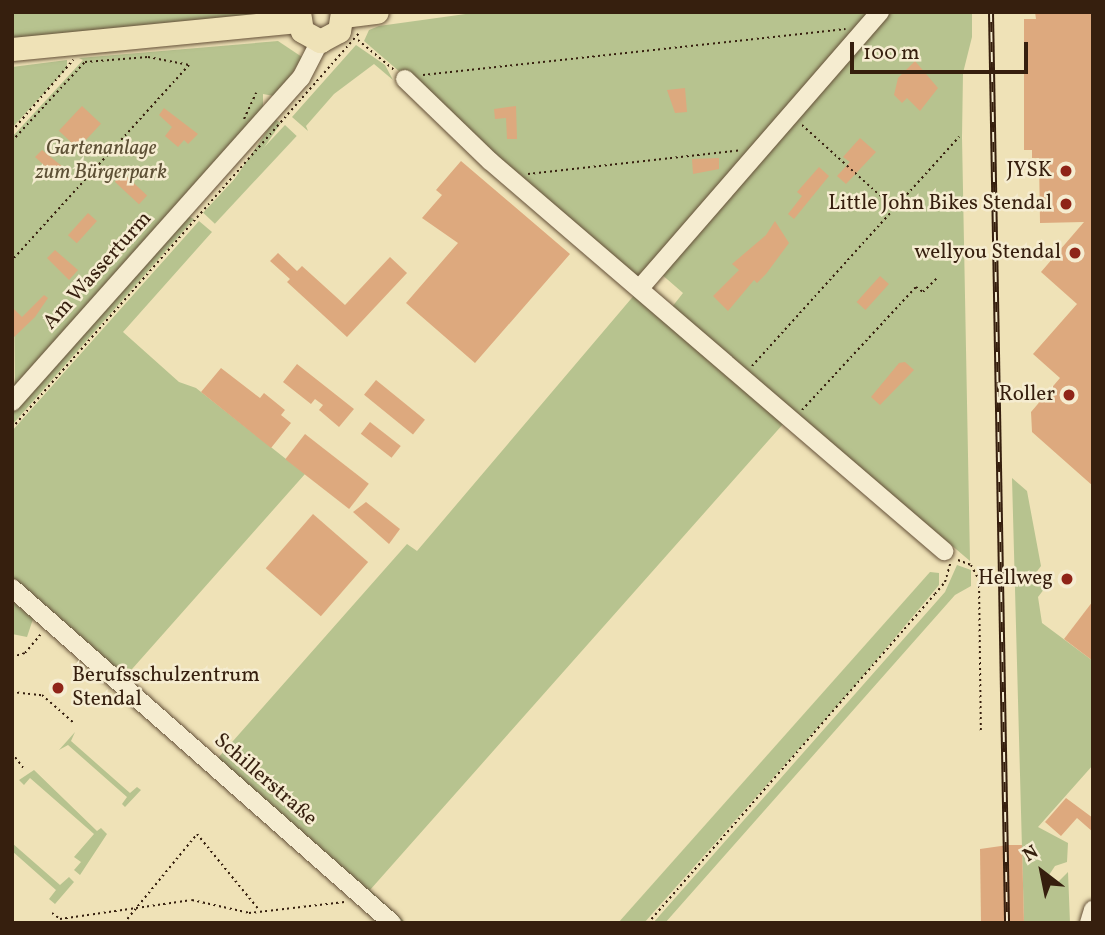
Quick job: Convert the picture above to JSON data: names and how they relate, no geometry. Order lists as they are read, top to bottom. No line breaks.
{"streets":{"street":["Am Wasserturm","Schillerstraße"]},"parks":["Gartenanlage zum Bürgerpark"],"places":["JYSK","Little John Bikes Stendal","wellyou Stendal","Roller","Hellweg","Berufsschulzentrum Stendal"],"scale_bar":"100 m","north":"top left"}
